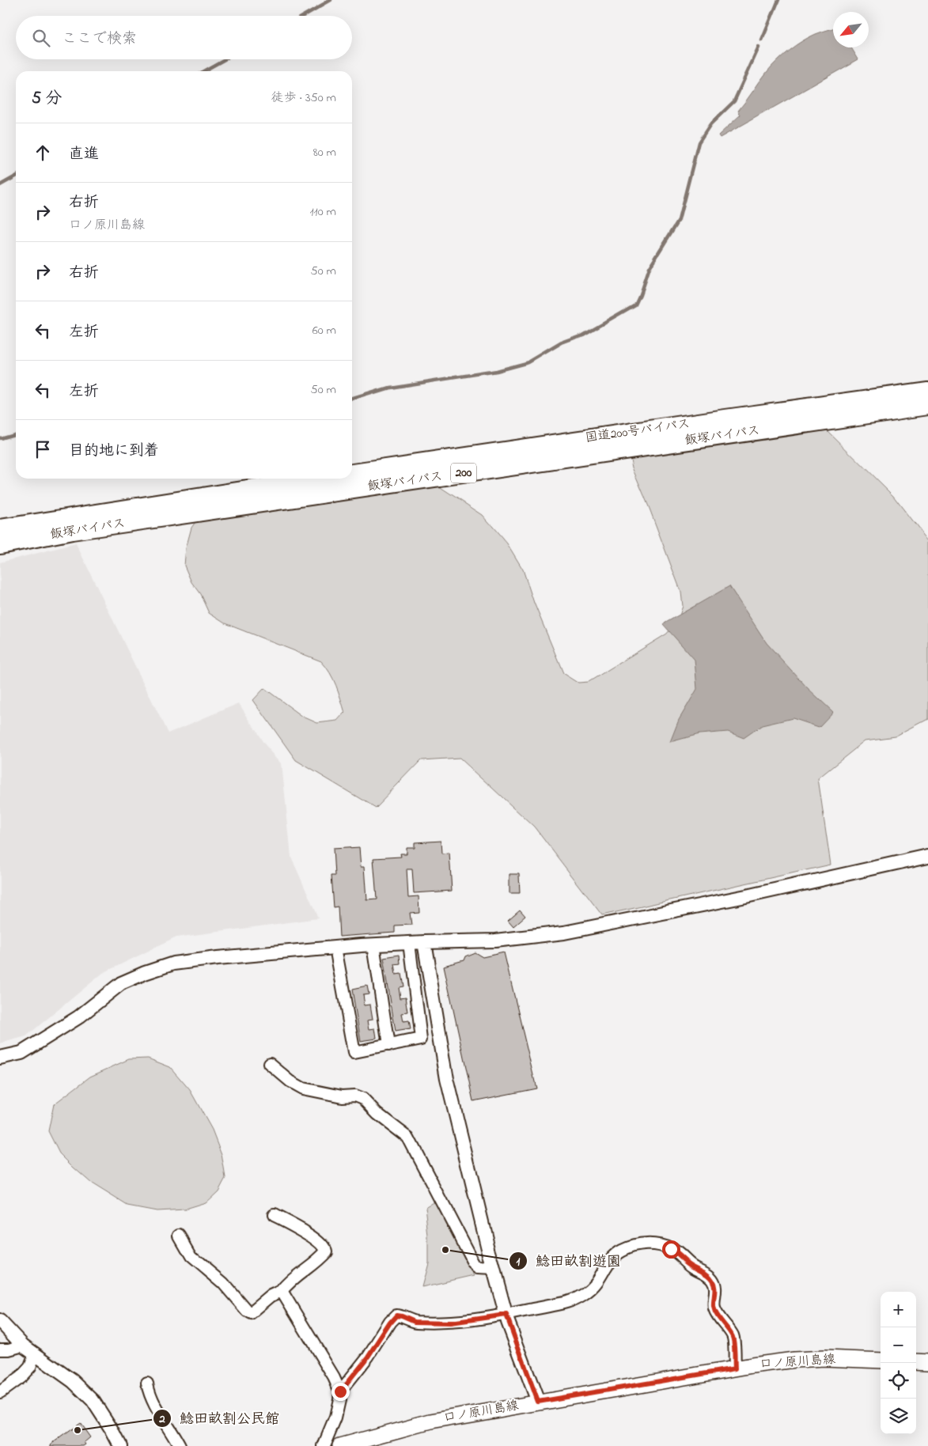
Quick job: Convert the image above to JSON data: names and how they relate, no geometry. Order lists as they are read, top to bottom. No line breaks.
{"streets":{"highway":["国道200号バイパス","飯塚バイパス","200"],"main road":["口ノ原川島線"]},"places":["鯰田畝割遊園","鯰田畝割公民館"],"north":"bottom left","page":{"search":"ここで検索","heading":["5 分","徒歩 · 350 m"],"list":[["直進","80 m"],["右折","口ノ原川島線","110 m"],["右折","50 m"],["左折","60 m"],["左折","50 m"],"目的地に到着"],"map_buttons":["+","−"]}}
